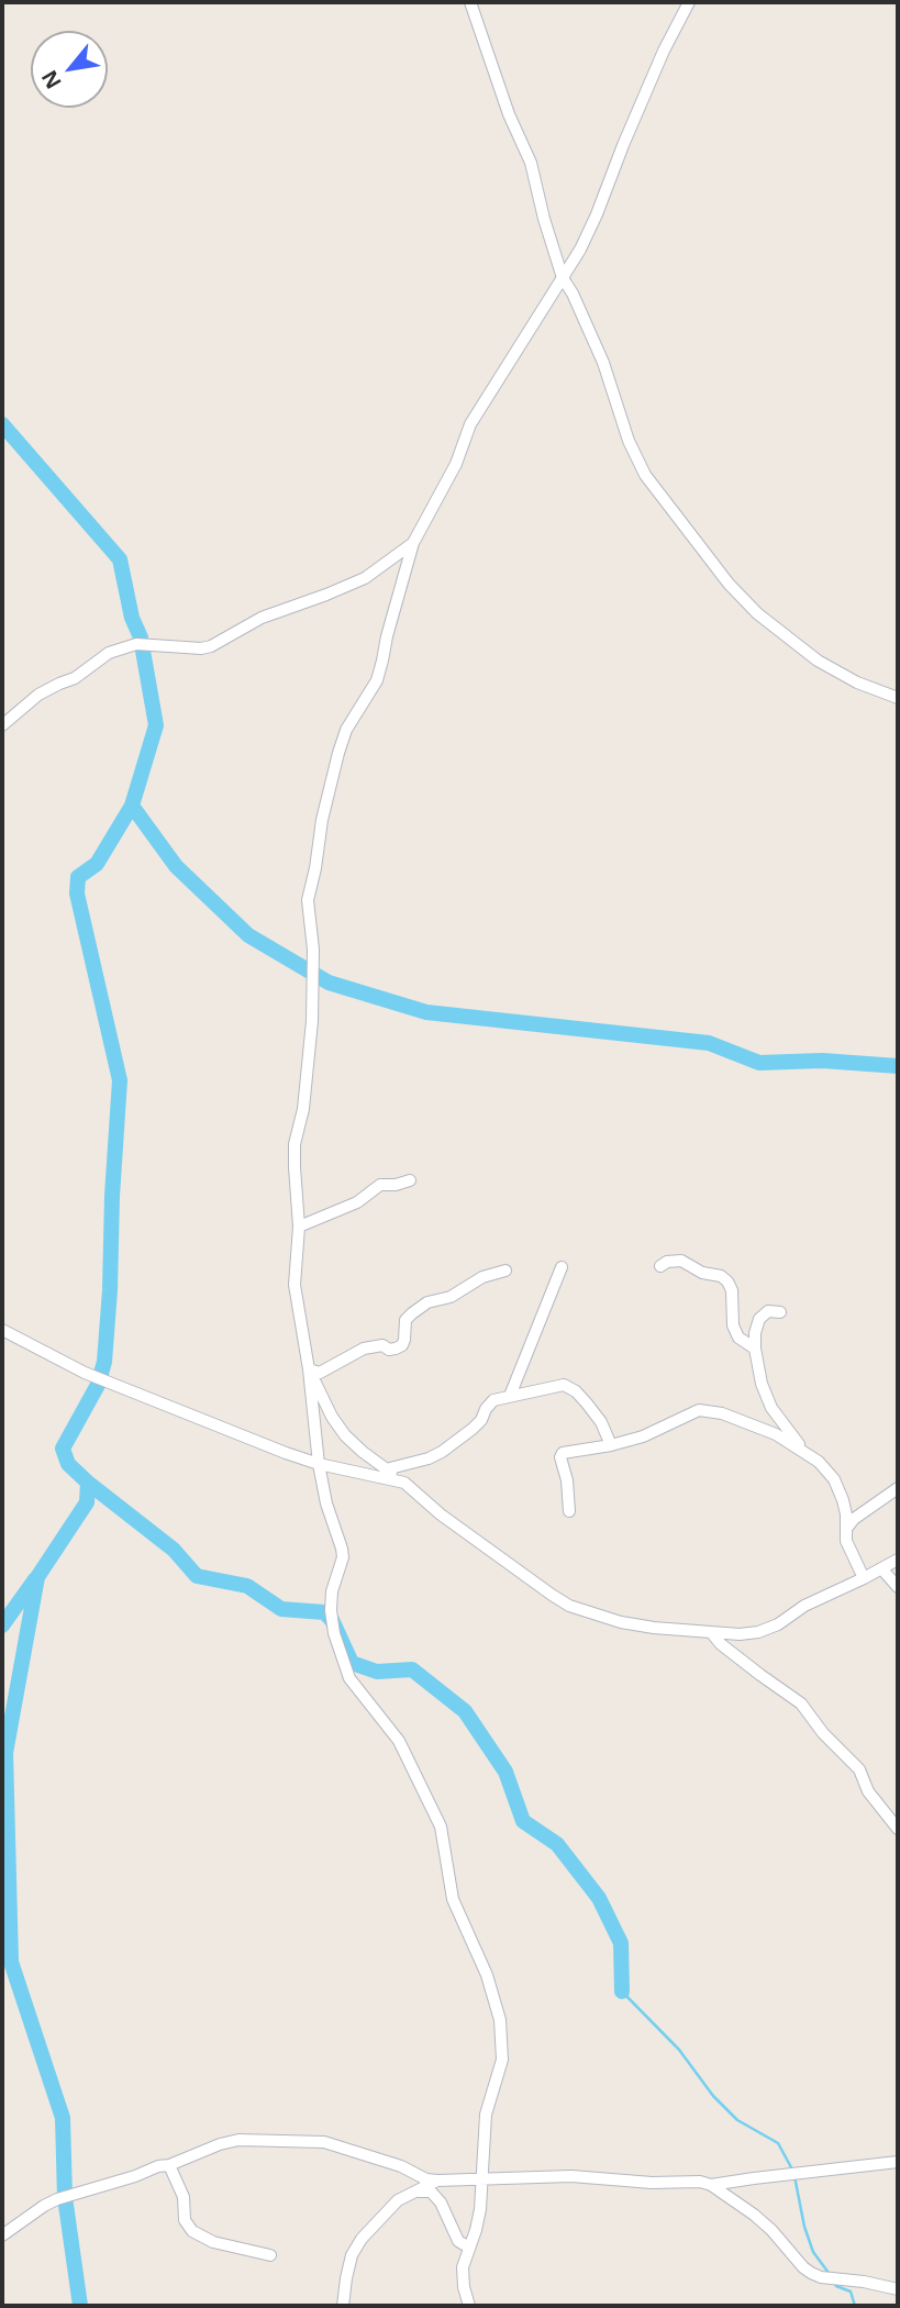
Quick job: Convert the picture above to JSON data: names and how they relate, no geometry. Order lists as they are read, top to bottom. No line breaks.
{"north":"bottom left"}
